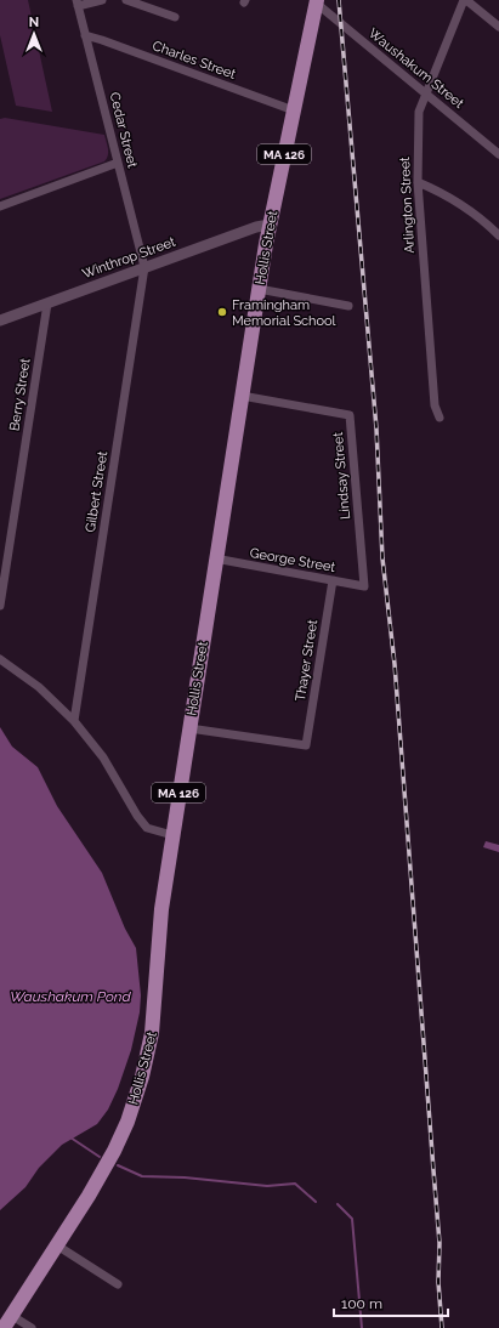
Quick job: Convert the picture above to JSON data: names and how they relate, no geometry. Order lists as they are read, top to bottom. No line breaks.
{"streets":{"main road":["MA 126","Hollis Street"],"street":["Charles Street","Waushakum Street","Cedar Street","Arlington Street","Winthrop Street","Berry Street","Lindsay Street","Gilbert Street","George Street","Thayer Street"]},"crossings":[["Charles Street","Cedar Street"],["Charles Street","Hollis Street"],["Waushakum Street","Arlington Street"],["Waushakum Street","Hollis Street"],["Cedar Street","Winthrop Street"],["Cedar Street","Gilbert Street"],["Hollis Street","Winthrop Street"],["Hollis Street","Lindsay Street"],["Hollis Street","George Street"],["Hollis Street","Thayer Street"],["Winthrop Street","Berry Street"],["Winthrop Street","Gilbert Street"],["Lindsay Street","George Street"],["George Street","Thayer Street"]],"water":["Waushakum Pond"],"places":["Framingham Memorial School"],"scale_bar":"100 m","north":"top"}
